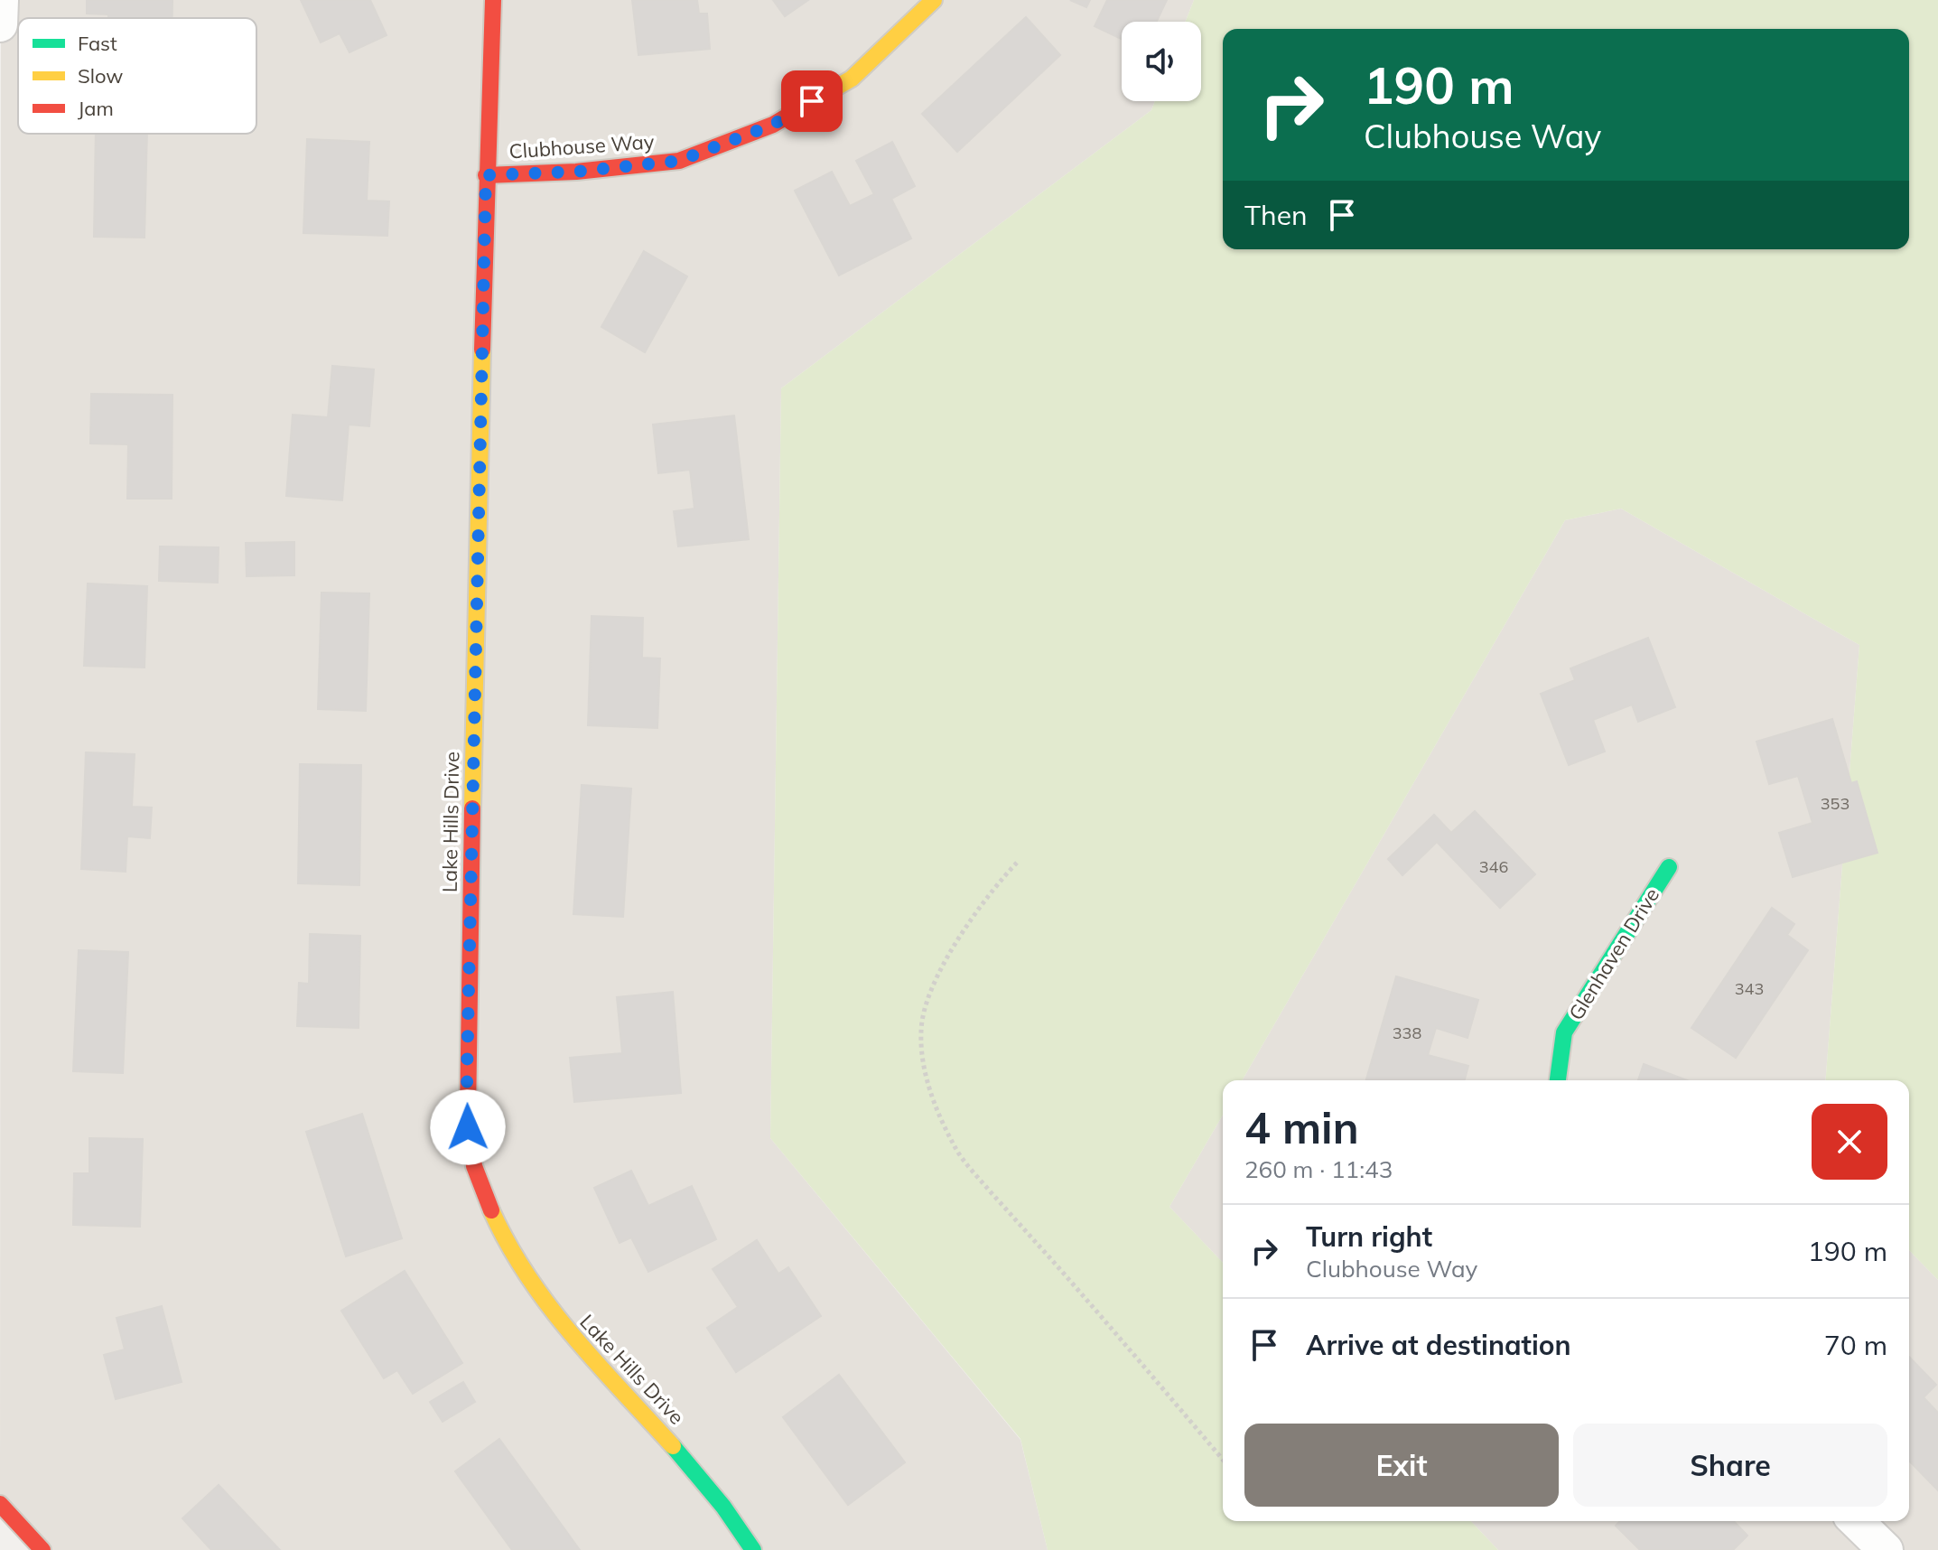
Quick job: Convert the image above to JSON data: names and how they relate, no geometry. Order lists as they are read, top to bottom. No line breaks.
{"streets":{"street":["Clubhouse Way","Lake Hills Drive","Glenhaven Drive"]},"crossings":[["Clubhouse Way","Lake Hills Drive"]],"house_numbers":["353","346","343","338"],"legend":["Fast","Slow","Jam"],"page":{"turn":["190 m","Clubhouse Way"],"then":"Then","heading":["4 min","260 m · 11:43"],"list":[{"name":"Turn right","note":"Clubhouse Way","value":"190 m"},{"name":"Arrive at destination","value":"70 m"}],"buttons":["Exit","Share"]}}
